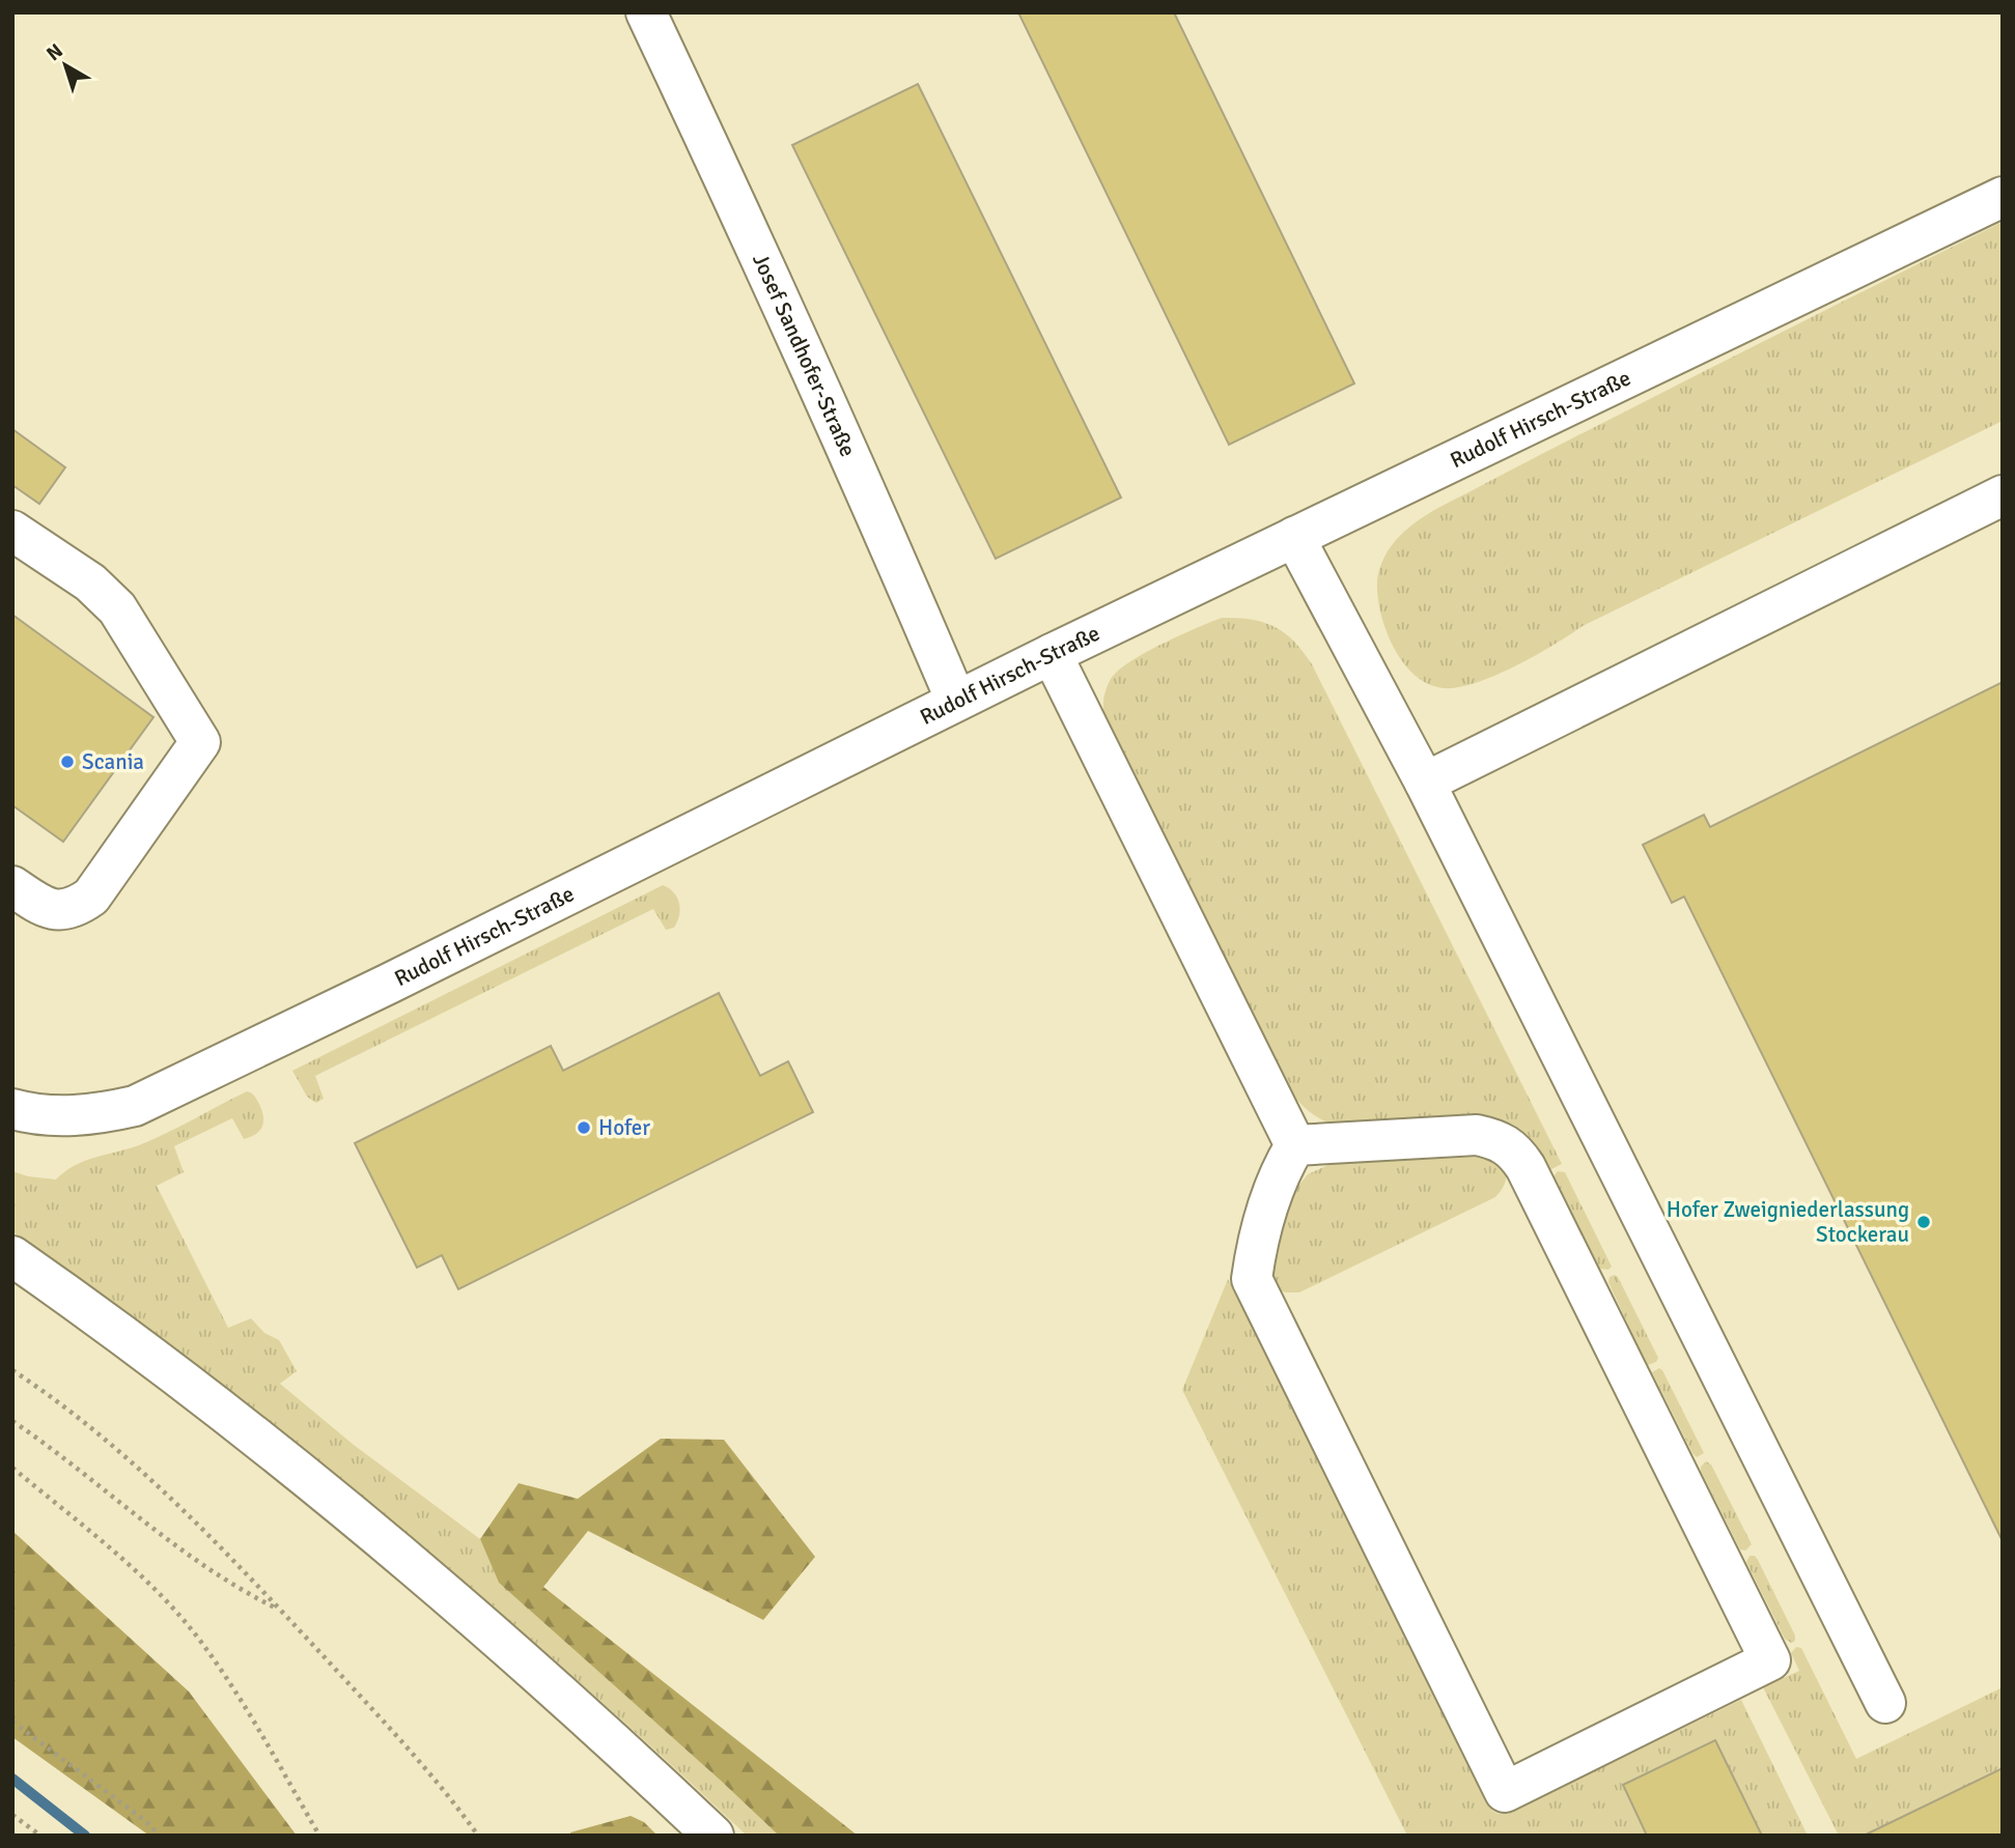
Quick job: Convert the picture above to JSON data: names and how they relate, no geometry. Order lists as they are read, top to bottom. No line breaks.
{"streets":{"street":["Josef Sandhofer-Straße","Rudolf Hirsch-Straße"]},"crossings":[["Josef Sandhofer-Straße","Rudolf Hirsch-Straße"]],"places":["Scania","Hofer","Hofer Zweigniederlassung Stockerau"],"north":"top left"}
